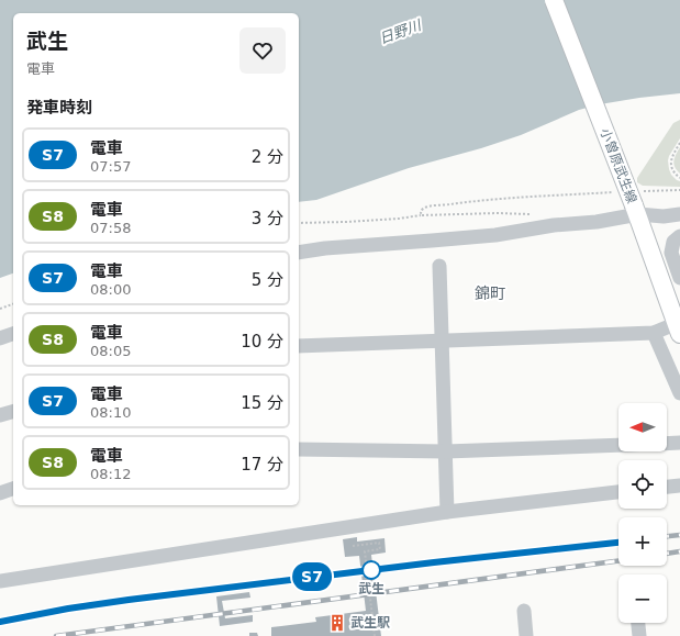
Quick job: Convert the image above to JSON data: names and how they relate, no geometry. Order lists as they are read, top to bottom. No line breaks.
{"streets":{"main road":["小曽原武生線"]},"districts":["錦町"],"water":["日野川"],"places":{"other":["武生"],"building":["武生駅"]},"north":"left","page":{"on_map":"S7","heading":[["武生","電車"],"発車時刻"],"list":[{"mark":"S7","name":"電車","note":"07:57","value":"2 分"},{"mark":"S8","name":"電車","note":"07:58","value":"3 分"},{"mark":"S7","name":"電車","note":"08:00","value":"5 分"},{"mark":"S8","name":"電車","note":"08:05","value":"10 分"},{"mark":"S7","name":"電車","note":"08:10","value":"15 分"},{"mark":"S8","name":"電車","note":"08:12","value":"17 分"}],"map_buttons":["+","−"]}}
